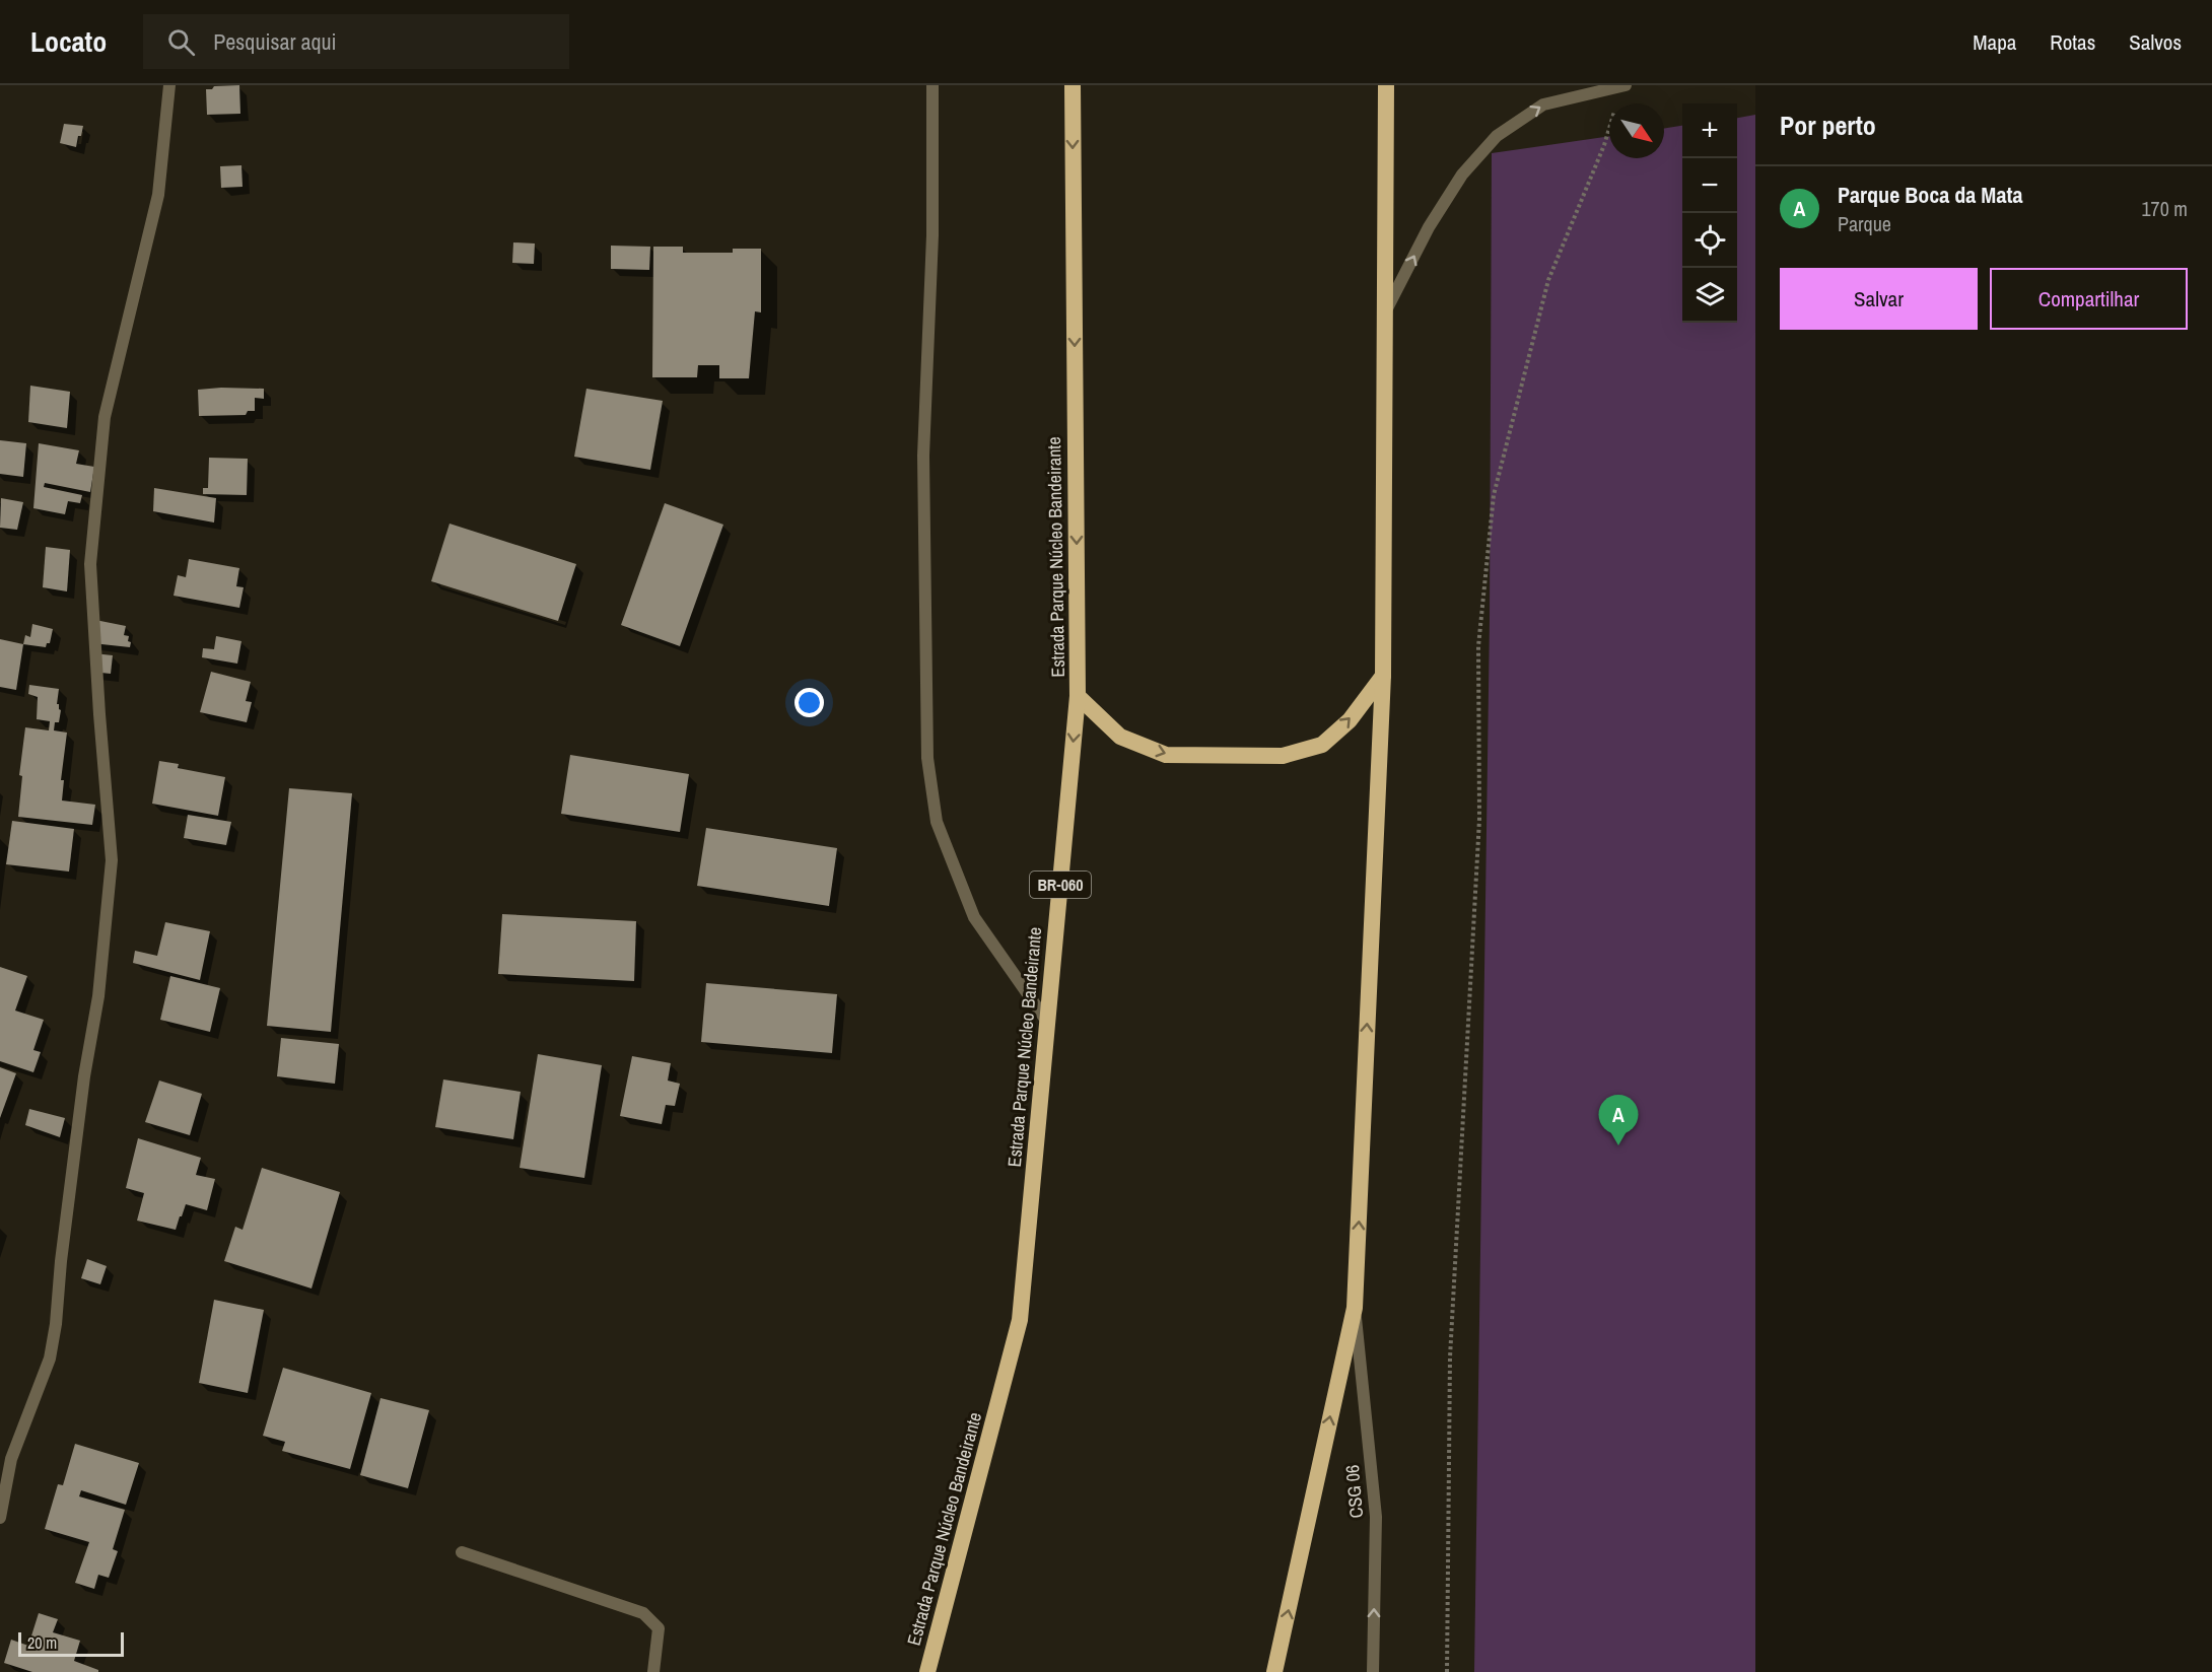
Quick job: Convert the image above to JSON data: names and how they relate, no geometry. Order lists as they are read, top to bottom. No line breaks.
{"streets":{"highway":["Estrada Parque Núcleo Bandeirante","BR-060"],"street":["CSG 06"]},"one_way":["Estrada Parque Núcleo Bandeirante","CSG 06"],"scale_bar":"20 m","north":"bottom right","page":{"header":"Locato","search":"Pesquisar aqui","nav":["Mapa","Rotas","Salvos"],"heading":"Por perto","map_buttons":["+","−"],"list":[{"mark":"A","name":"Parque Boca da Mata","note":"Parque","value":"170 m"}],"buttons":["Salvar","Compartilhar"],"pins":"A","scale":"20 m"}}
